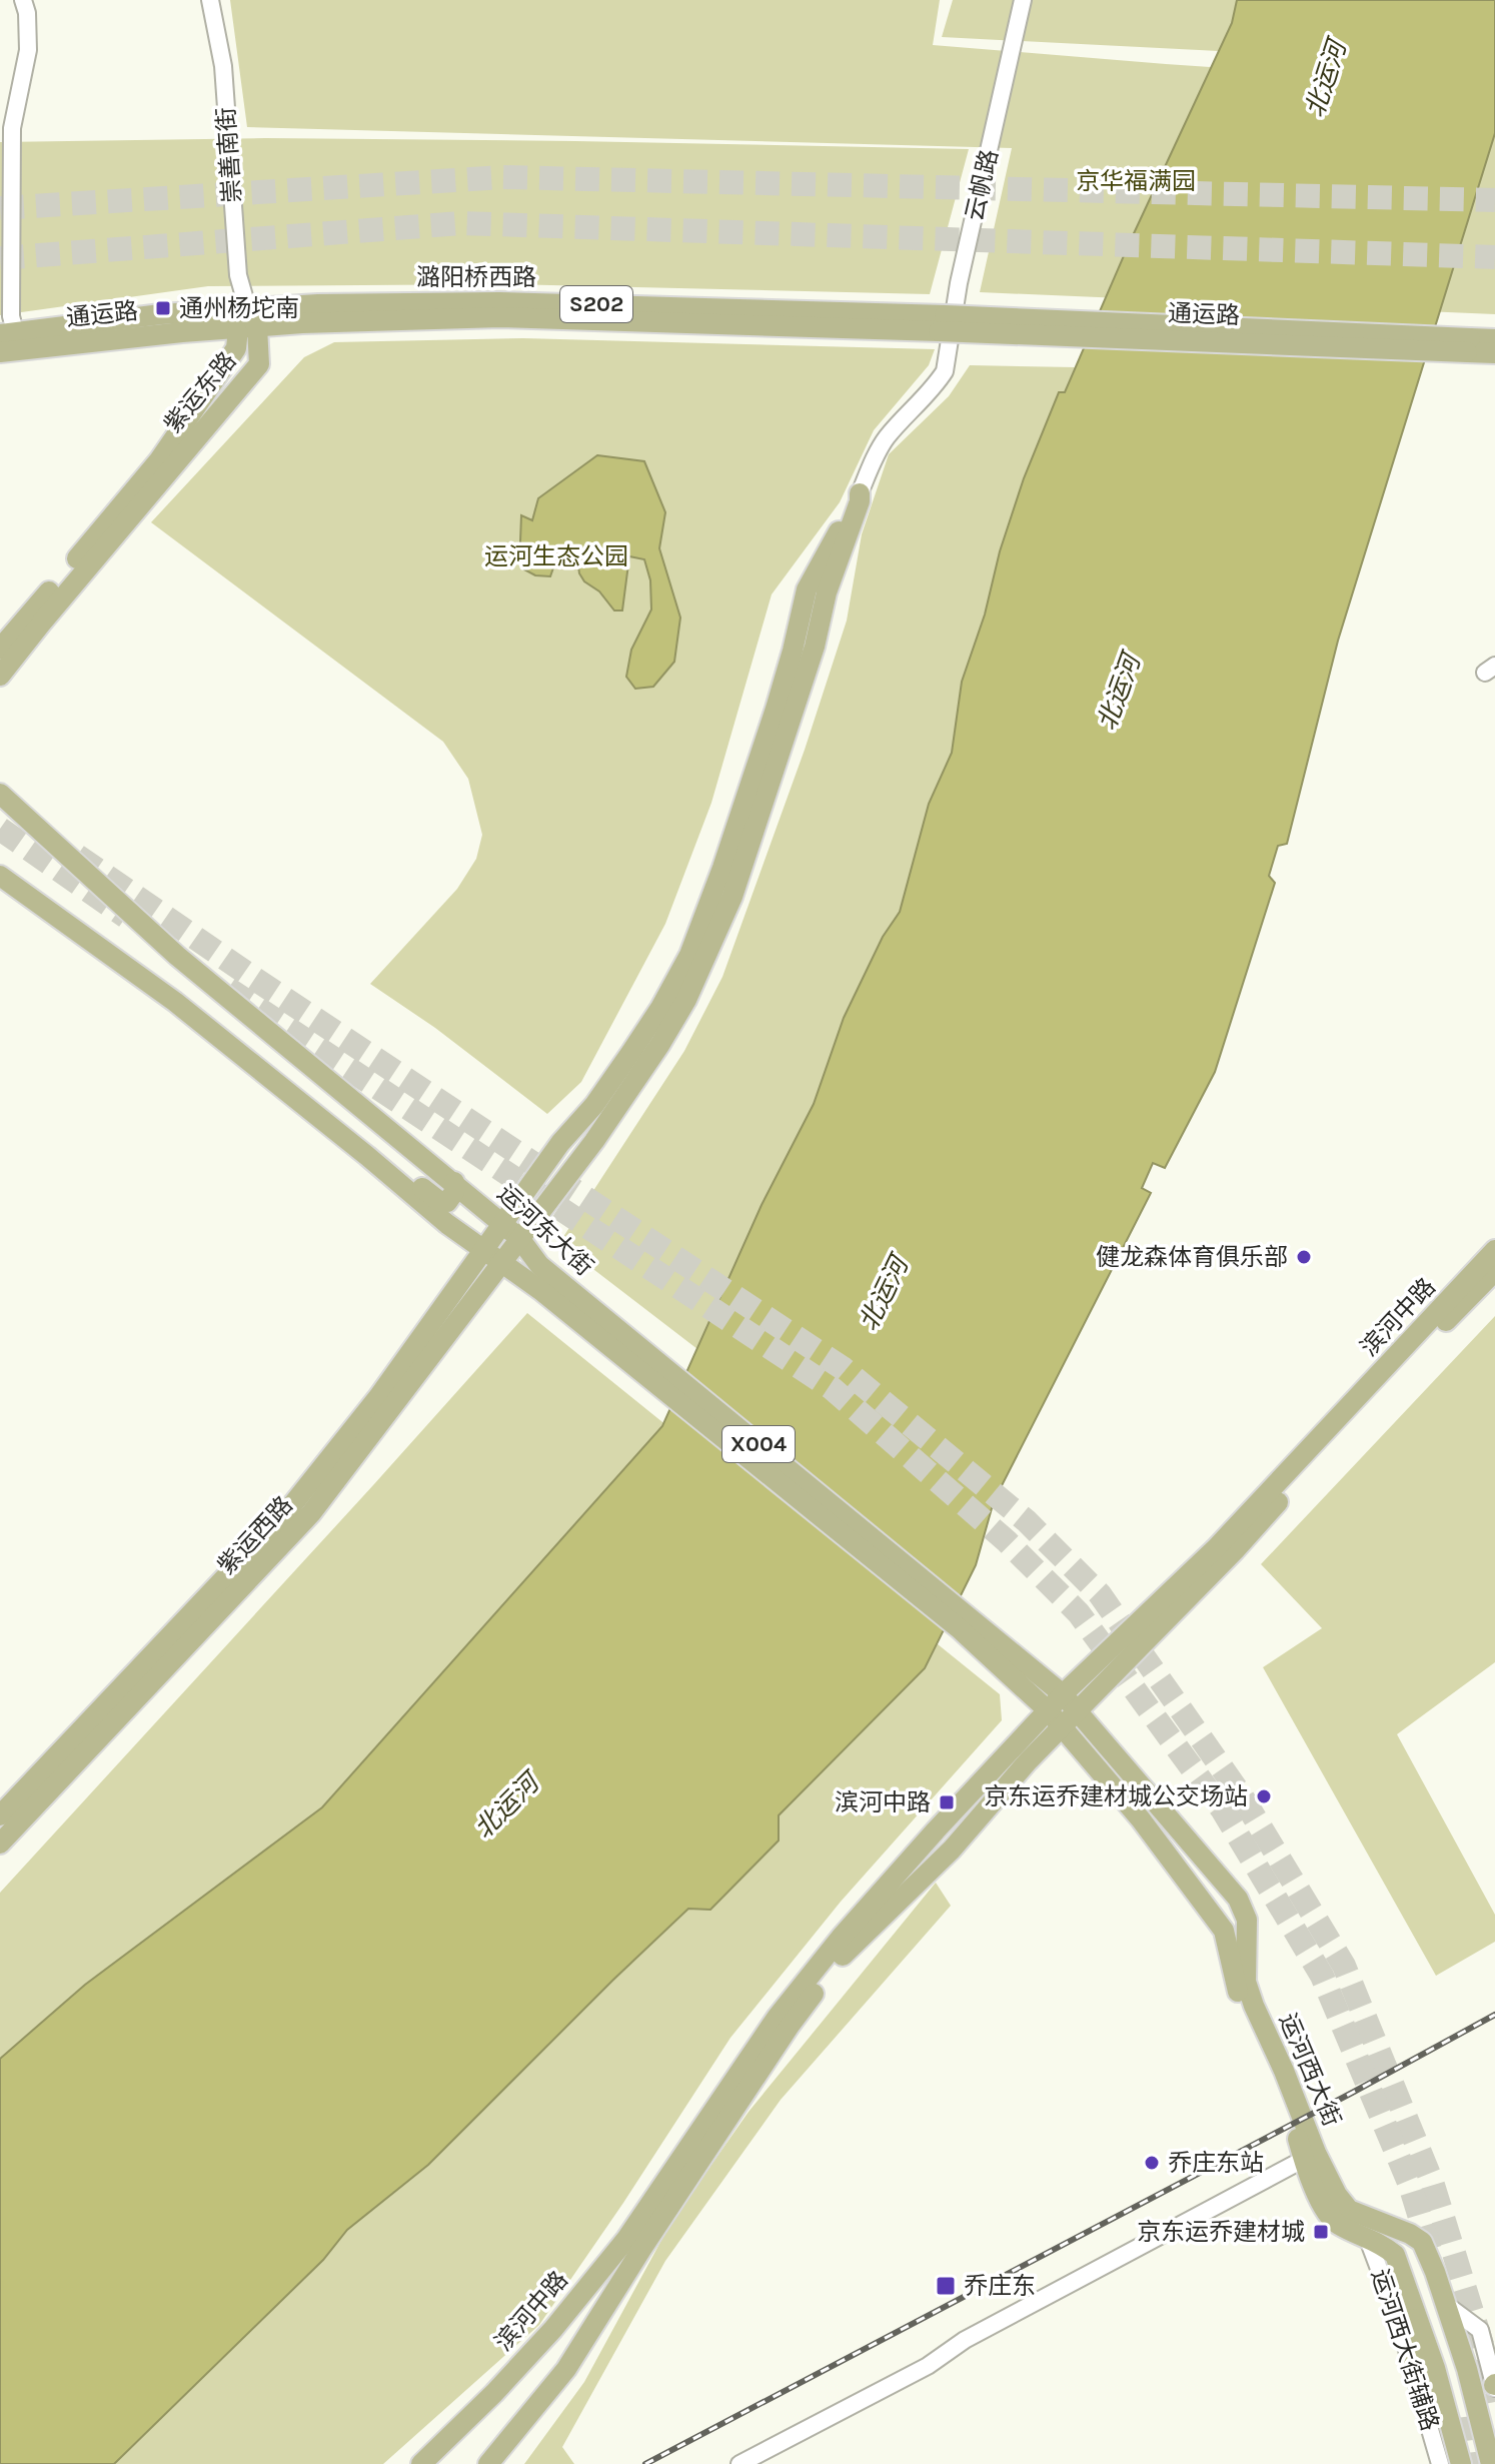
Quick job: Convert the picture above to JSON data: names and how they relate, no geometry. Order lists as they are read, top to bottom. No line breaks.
{"streets":{"main road":["潞阳桥西路","S202","通运路","紫运东路","运河东大街","滨河中路","X004","紫运西路","运河西大街"],"street":["崇善南街","云帆路","运河西大街辅路"]},"crossings":[["崇善南街","潞阳桥西路"],["崇善南街","通运路"],["崇善南街","紫运东路"],["云帆路","紫运西路"],["潞阳桥西路","通运路"],["潞阳桥西路","紫运东路"],["S202","通运路"],["通运路","紫运东路"],["运河东大街","滨河中路"],["运河东大街","紫运西路"],["运河东大街","运河西大街"],["滨河中路","运河西大街"],["运河西大街","运河西大街辅路"]],"water":["北运河"],"parks":["京华福满园","运河生态公园"],"places":{"transit":["通州杨坨南","滨河中路","京东运乔建材城","乔庄东"],"other":["健龙森体育俱乐部","京东运乔建材城公交场站","乔庄东站"]}}
